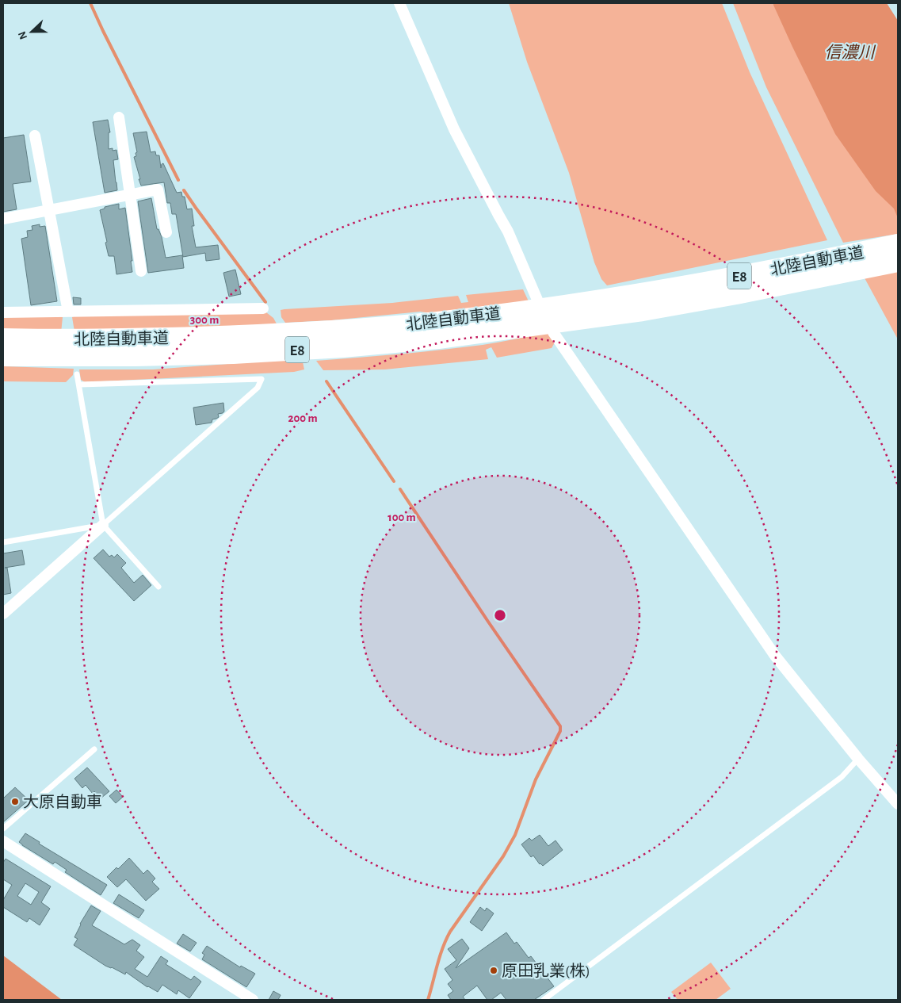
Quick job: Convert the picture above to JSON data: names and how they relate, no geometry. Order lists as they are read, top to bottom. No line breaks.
{"streets":{"highway":["北陸自動車道","E8"]},"water":["信濃川"],"places":["大原自動車","原田乳業(株)"],"north":"left","rings":["300 m","200 m","100 m"]}
